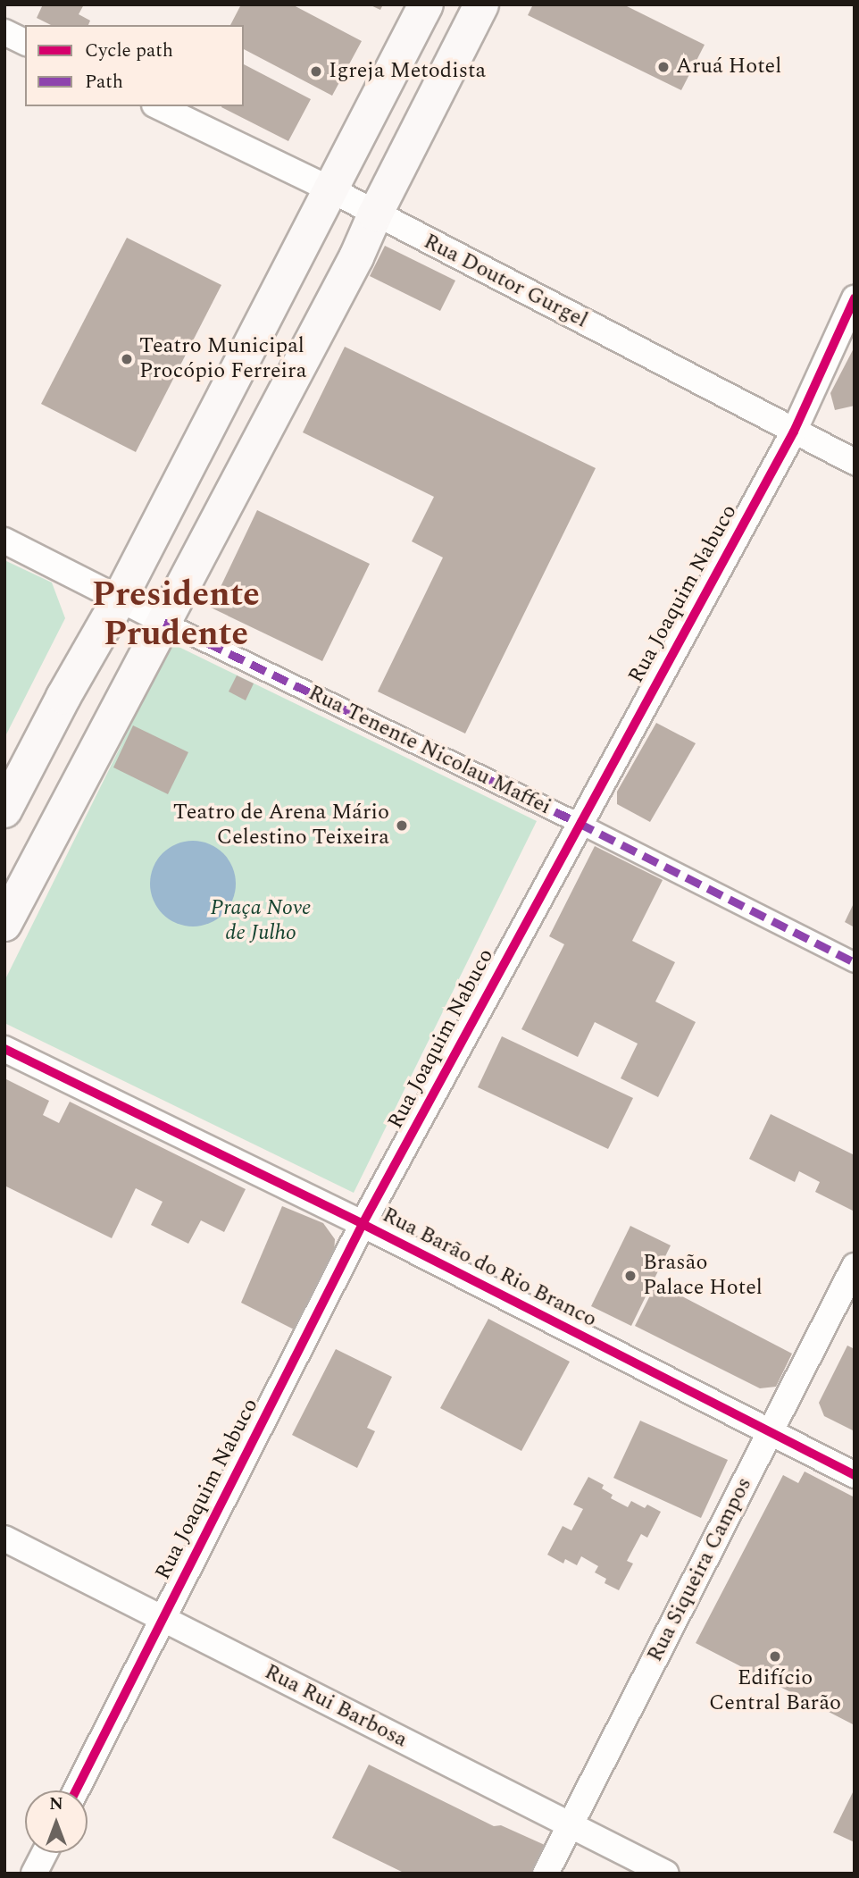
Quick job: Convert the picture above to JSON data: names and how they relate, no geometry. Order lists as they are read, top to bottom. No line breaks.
{"streets":{"street":["Rua Doutor Gurgel","Rua Joaquim Nabuco","Rua Tenente Nicolau Maffei","Rua Barão do Rio Branco","Rua Siqueira Campos","Rua Rui Barbosa"]},"crossings":[["Rua Doutor Gurgel","Rua Joaquim Nabuco"],["Rua Joaquim Nabuco","Rua Tenente Nicolau Maffei"],["Rua Joaquim Nabuco","Rua Barão do Rio Branco"],["Rua Joaquim Nabuco","Rua Rui Barbosa"],["Rua Barão do Rio Branco","Rua Siqueira Campos"],["Rua Siqueira Campos","Rua Rui Barbosa"]],"districts":["Presidente Prudente"],"parks":["Praça Nove de Julho"],"places":["Aruá Hotel","Igreja Metodista","Teatro Municipal Procópio Ferreira","Teatro de Arena Mário Celestino Teixeira","Brasão Palace Hotel","Edifício Central Barão"],"legend":["Cycle path","Path"],"north":"top"}
